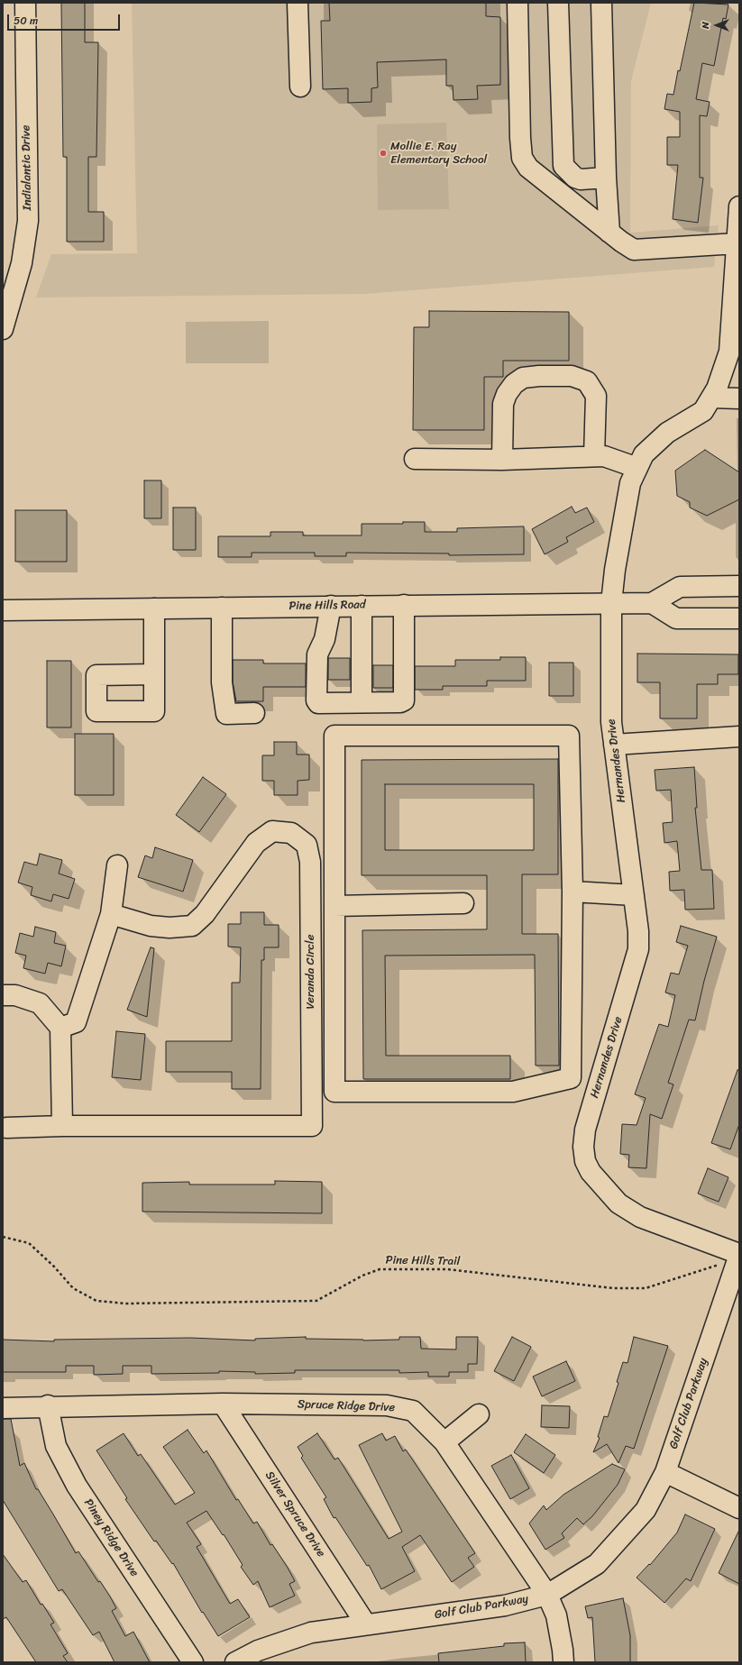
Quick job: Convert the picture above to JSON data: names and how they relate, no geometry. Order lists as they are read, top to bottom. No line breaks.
{"streets":{"street":["Indialantic Drive","Pine Hills Road","Hernandes Drive","Veranda Circle","Golf Club Parkway","Spruce Ridge Drive","Silver Spruce Drive","Piney Ridge Drive"],"path":["Pine Hills Trail"]},"crossings":[["Pine Hills Road","Hernandes Drive"],["Hernandes Drive","Golf Club Parkway"],["Golf Club Parkway","Spruce Ridge Drive"],["Golf Club Parkway","Silver Spruce Drive"],["Spruce Ridge Drive","Silver Spruce Drive"],["Spruce Ridge Drive","Piney Ridge Drive"]],"places":["Mollie E. Ray Elementary School"],"scale_bar":"50 m","north":"left"}
